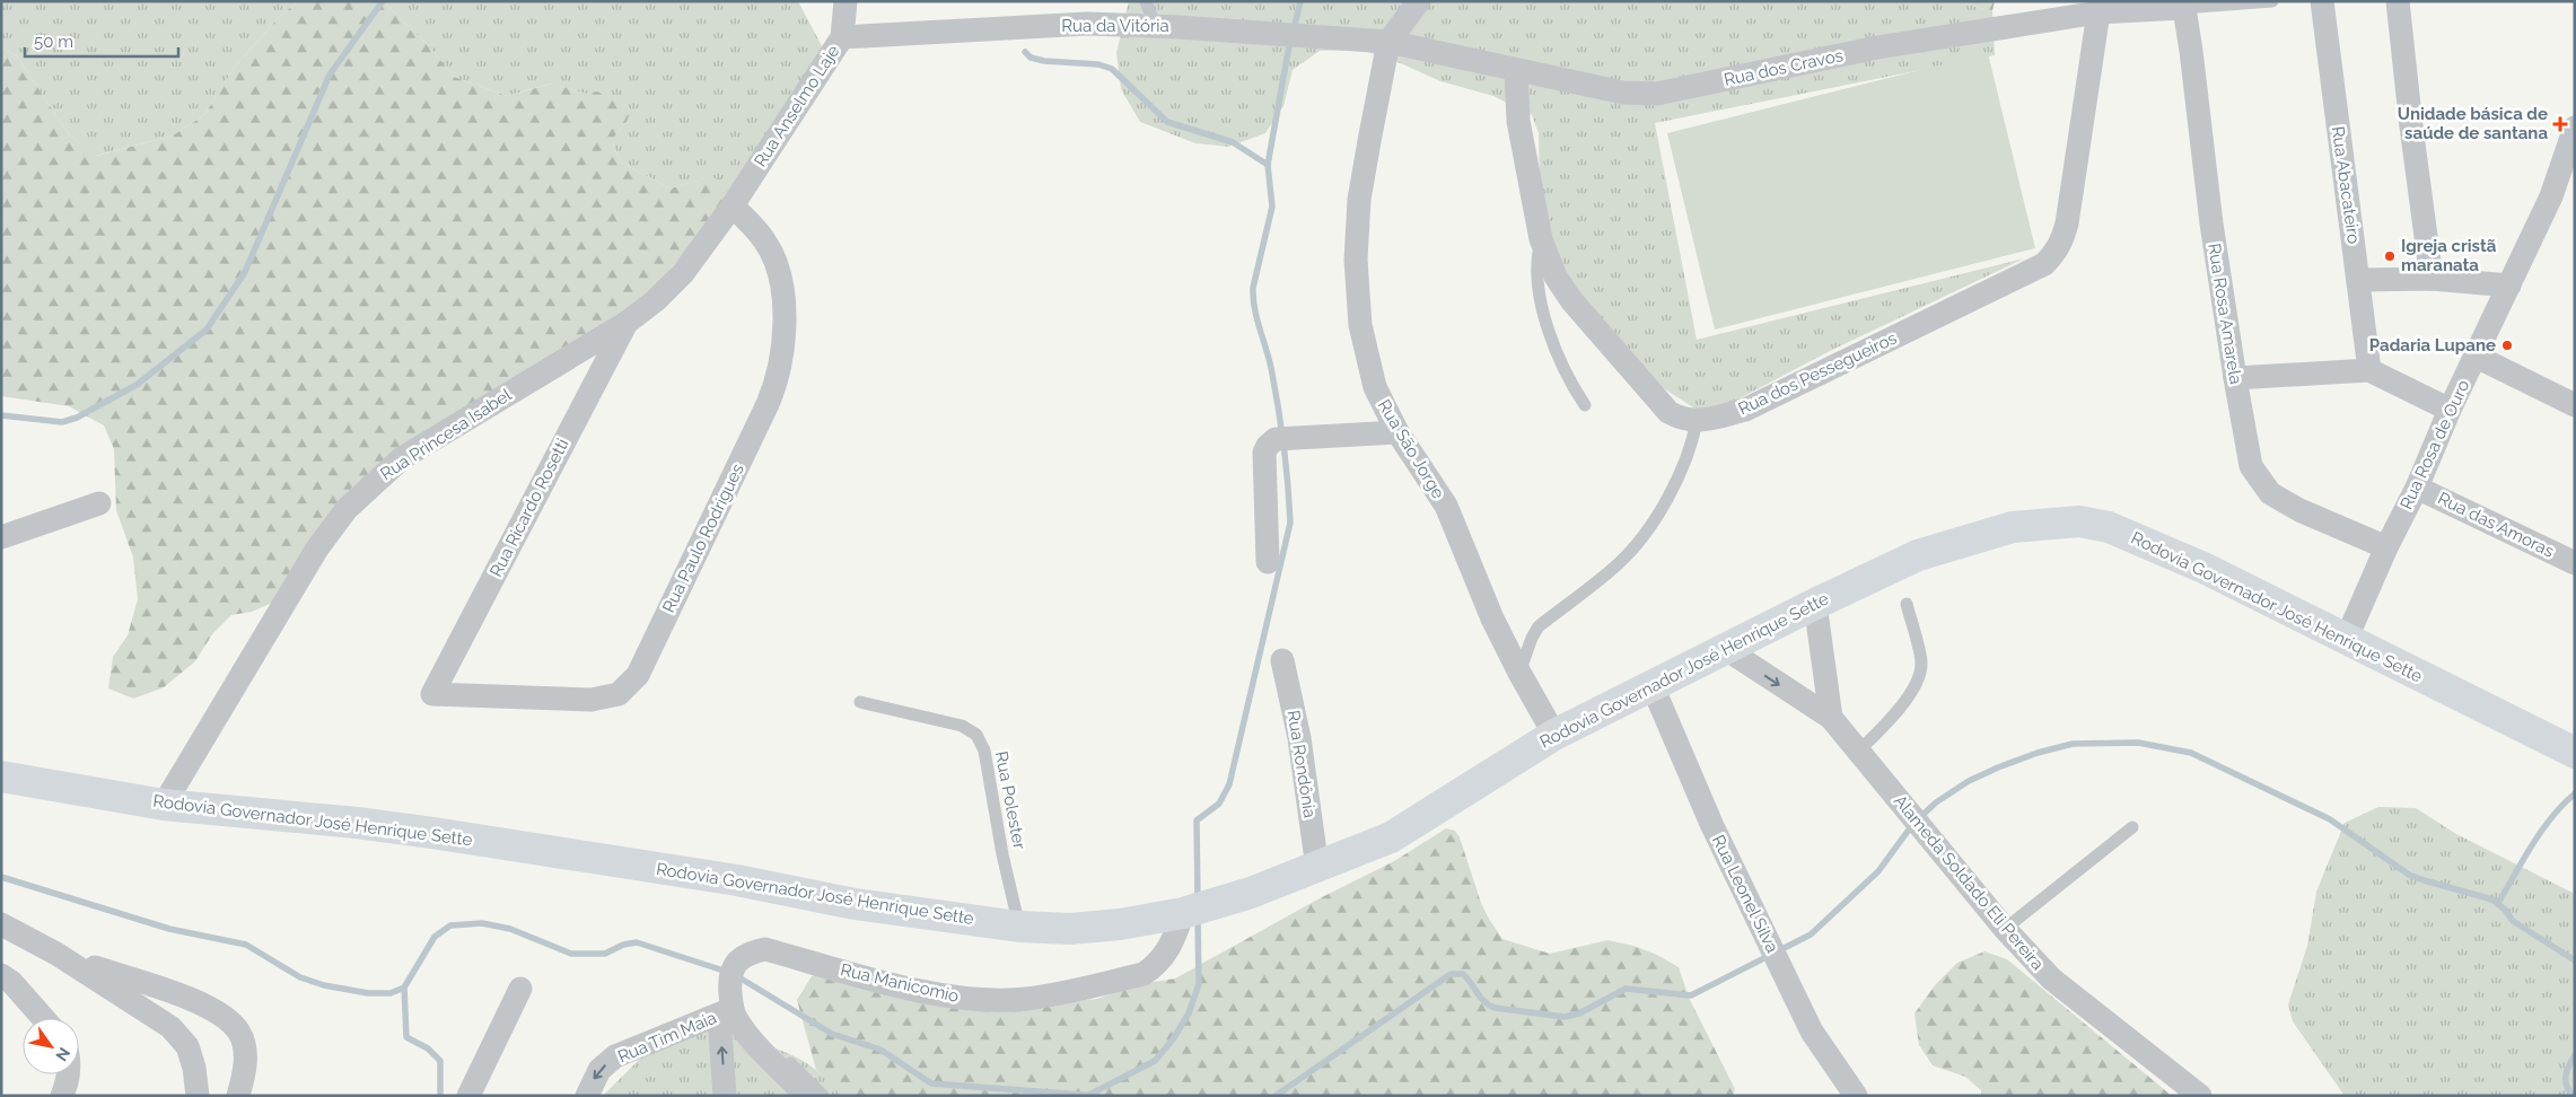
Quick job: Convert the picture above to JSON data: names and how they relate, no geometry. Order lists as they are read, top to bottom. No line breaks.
{"streets":{"main road":["Rodovia Governador José Henrique Sette"],"street":["Rua da Vitória","Rua dos Cravos","Rua Anselmo Laje","Rua Abacateiro","Rua Rosa Amarela","Rua dos Pessegueiros","Rua Princesa Isabel","Rua Rosa de Ouro","Rua São Jorge","Rua Ricardo Rosetti","Rua das Amoras","Rua Paulo Rodrigues","Rua Rondônia","Alameda Soldado Eli Pereira","Rua Leonel Silva","Rua Manicomio","Rua Tim Maia"],"lane":["Rua Polester"]},"crossings":[["Rua da Vitória","Rua dos Cravos"],["Rua da Vitória","Rua Anselmo Laje"],["Rua da Vitória","Rua São Jorge"],["Rua dos Cravos","Rua Rosa Amarela"],["Rua dos Cravos","Rua dos Pessegueiros"],["Rua dos Cravos","Rua São Jorge"],["Rua Anselmo Laje","Rua Princesa Isabel"],["Rua Anselmo Laje","Rua Paulo Rodrigues"],["Rua Rosa Amarela","Rua Rosa de Ouro"],["Rua Princesa Isabel","Rua Ricardo Rosetti"],["Rua Princesa Isabel","Rua Paulo Rodrigues"],["Rua Princesa Isabel","Rodovia Governador José Henrique Sette"],["Rua Rosa de Ouro","Rua das Amoras"],["Rua Rosa de Ouro","Rodovia Governador José Henrique Sette"],["Rua São Jorge","Rodovia Governador José Henrique Sette"],["Rua Ricardo Rosetti","Rua Paulo Rodrigues"],["Rodovia Governador José Henrique Sette","Rua Rondônia"],["Rodovia Governador José Henrique Sette","Rua Polester"],["Rodovia Governador José Henrique Sette","Alameda Soldado Eli Pereira"],["Rodovia Governador José Henrique Sette","Rua Leonel Silva"],["Rodovia Governador José Henrique Sette","Rua Manicomio"],["Rua Manicomio","Rua Tim Maia"]],"one_way":["Rua Tim Maia"],"places":{"health":["Unidade básica de saúde de santana"],"other":["Igreja cristã maranata","Padaria Lupane"]},"scale_bar":"50 m","north":"bottom right"}
